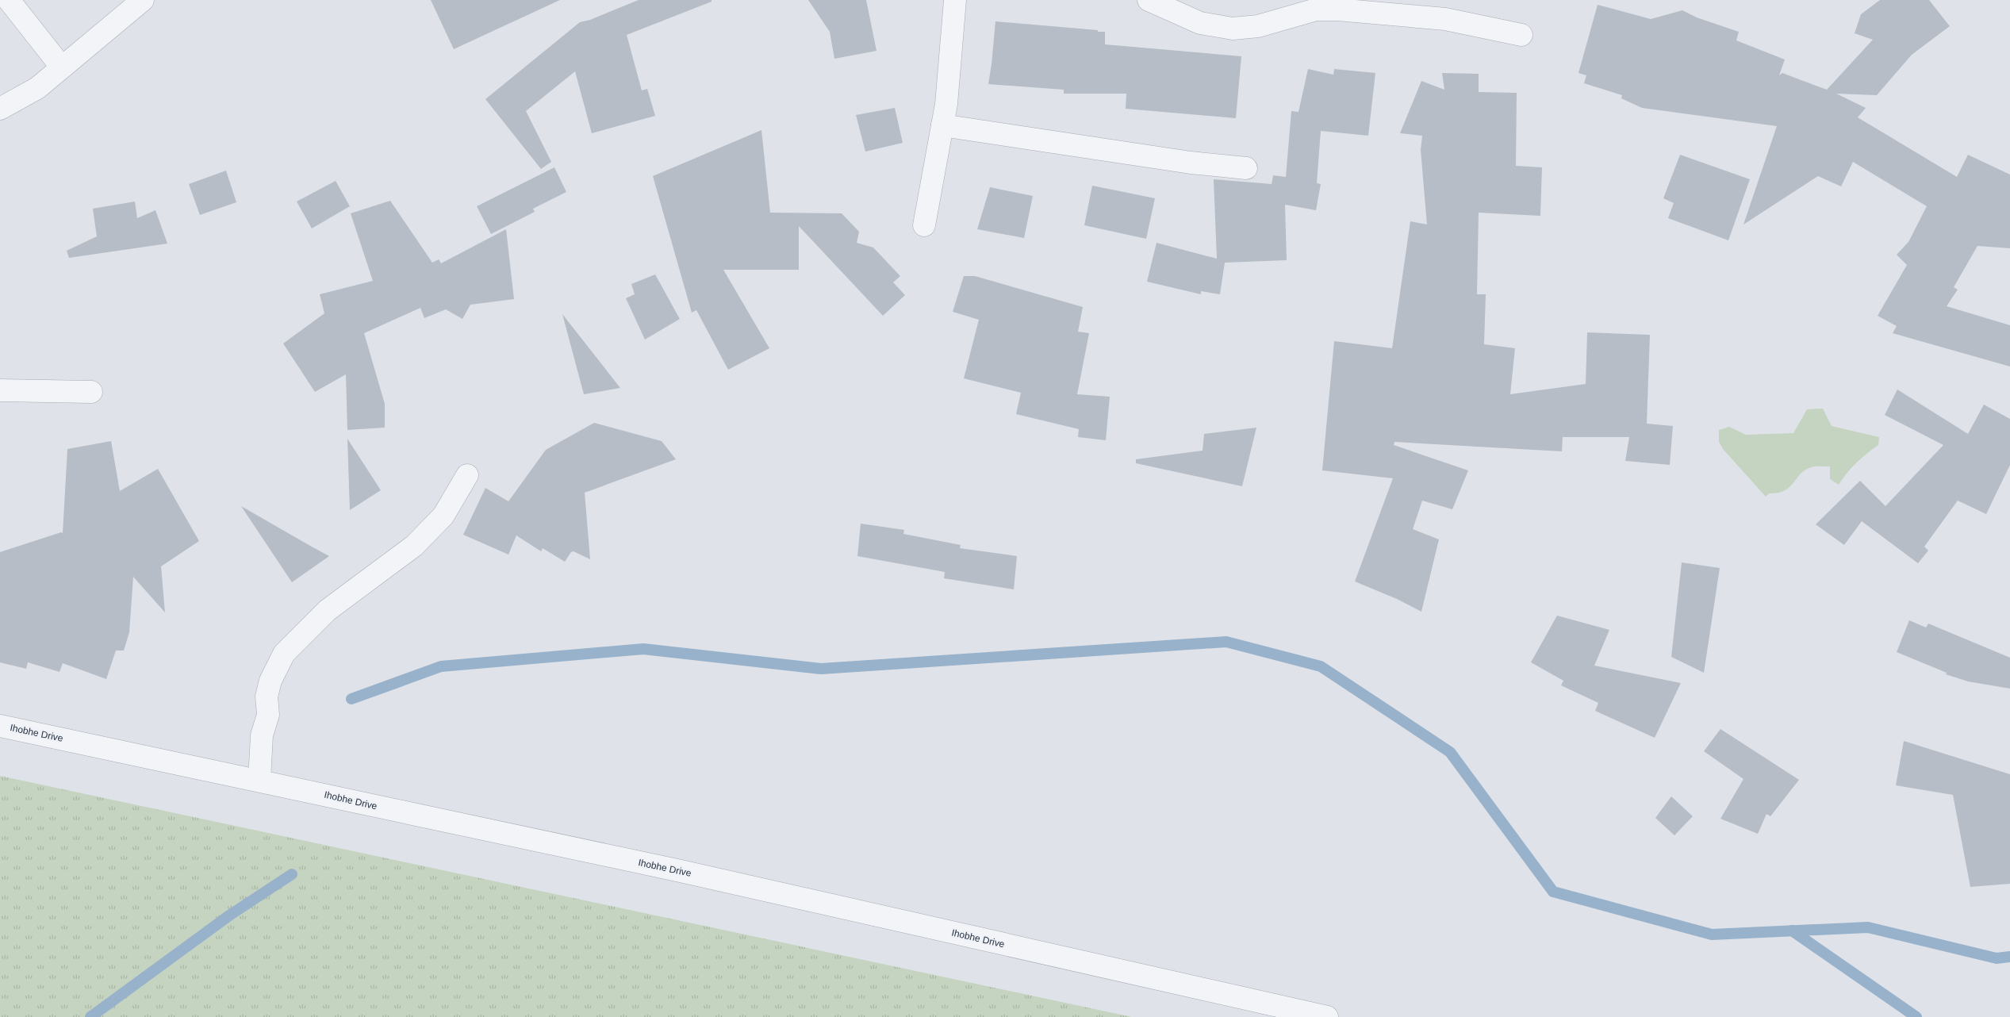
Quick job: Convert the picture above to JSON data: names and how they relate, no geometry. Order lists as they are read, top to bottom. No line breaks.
{"streets":{"street":["Ihobhe Drive"]}}
